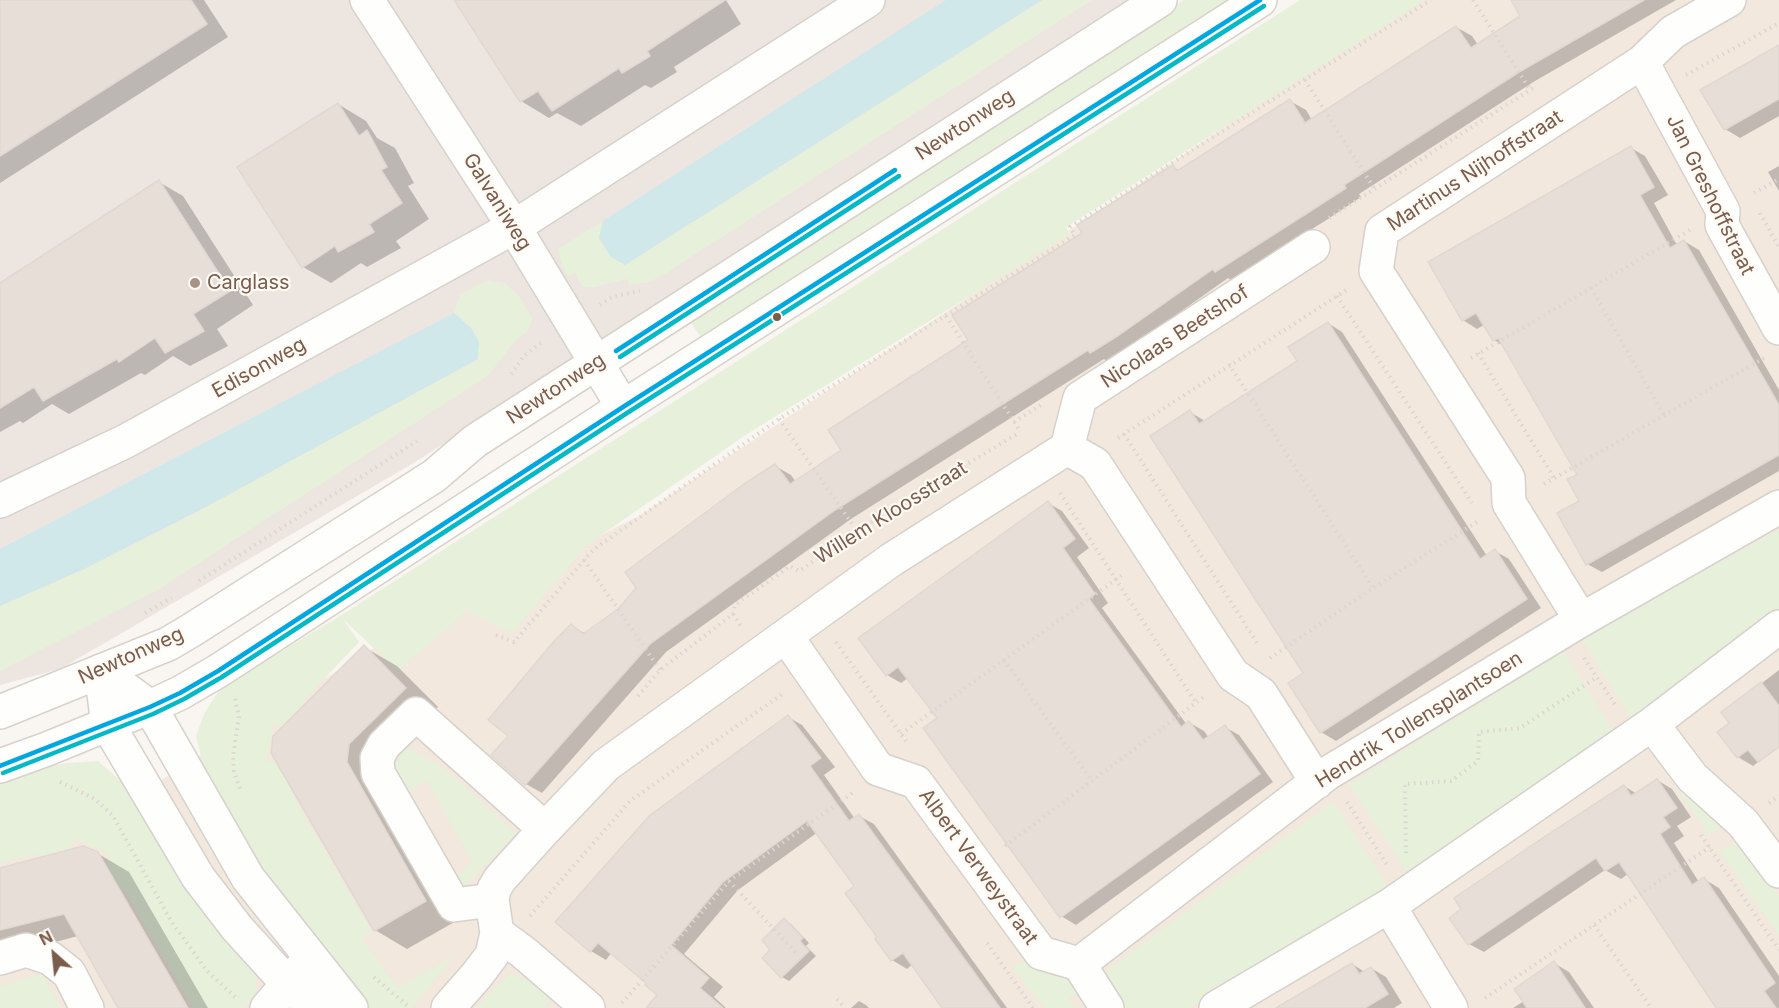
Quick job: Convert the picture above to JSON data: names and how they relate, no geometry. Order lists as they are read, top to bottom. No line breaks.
{"streets":{"street":["Newtonweg","Martinus Nijhoffstraat","Jan Greshoffstraat","Galvaniweg","Nicolaas Beetshof","Edisonweg","Willem Kloosstraat","Hendrik Tollensplantsoen","Albert Verweystraat"]},"crossings":[["Newtonweg","Galvaniweg"],["Martinus Nijhoffstraat","Jan Greshoffstraat"],["Galvaniweg","Edisonweg"],["Nicolaas Beetshof","Willem Kloosstraat"],["Willem Kloosstraat","Albert Verweystraat"],["Hendrik Tollensplantsoen","Albert Verweystraat"]],"places":["Carglass"],"north":"top left"}
